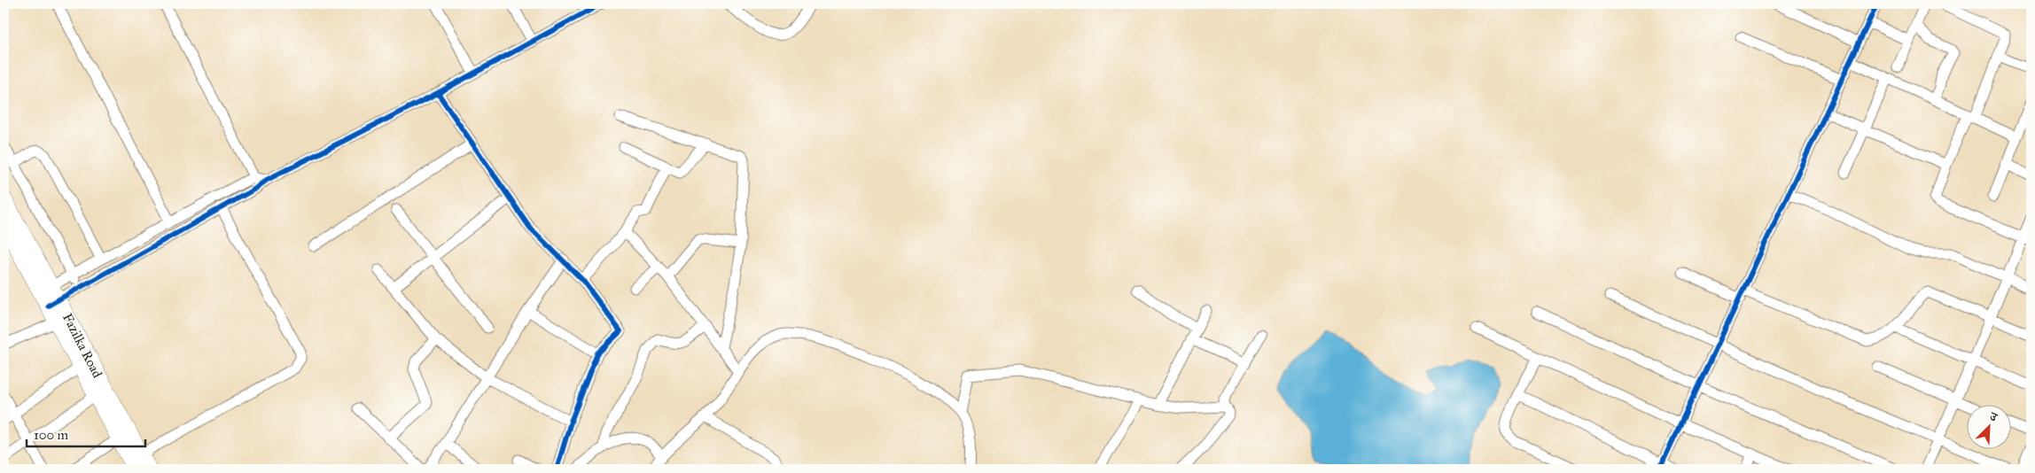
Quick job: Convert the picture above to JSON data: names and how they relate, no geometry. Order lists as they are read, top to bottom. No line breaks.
{"streets":{"highway":["Fazilka Road"]},"scale_bar":"100 m","north":"top right"}
